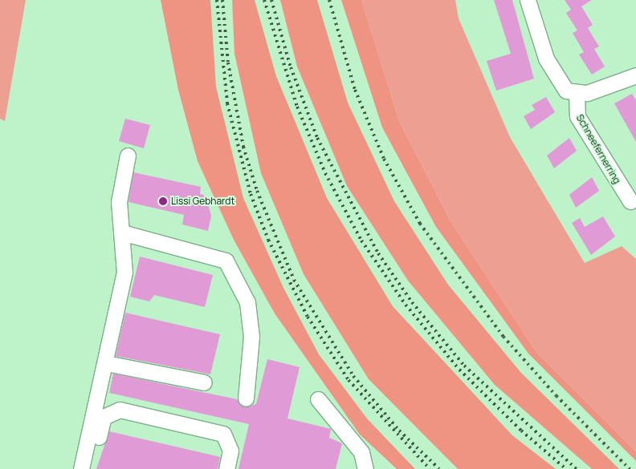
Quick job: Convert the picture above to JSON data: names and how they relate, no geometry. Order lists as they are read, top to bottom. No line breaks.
{"streets":{"street":["Schneefernerring"]},"places":["Lissi Gebhardt"]}
